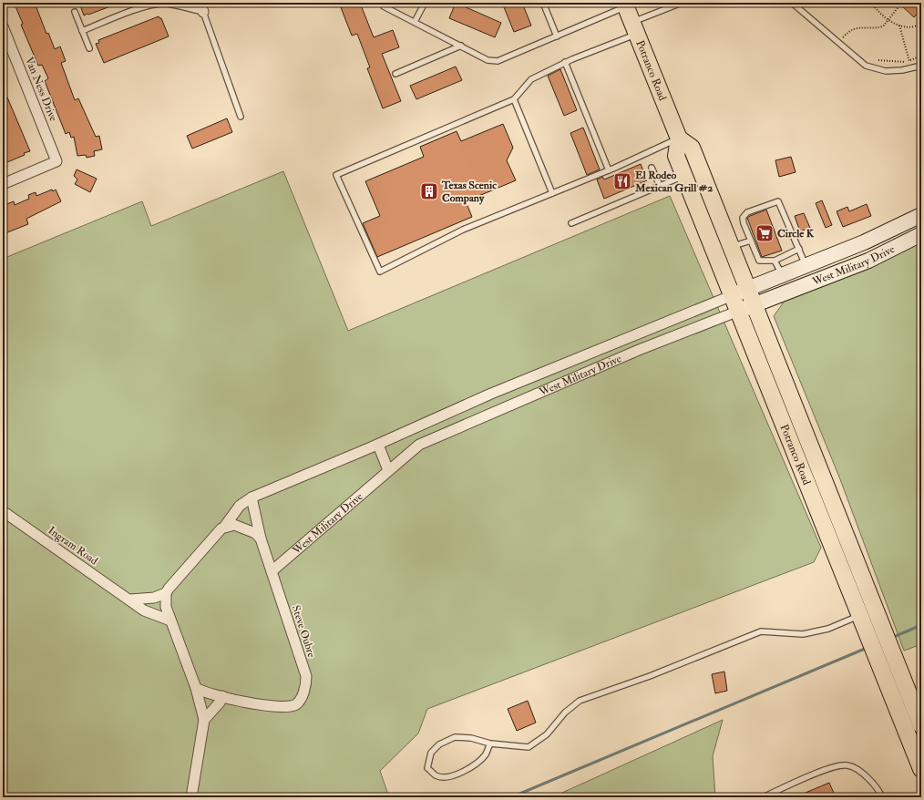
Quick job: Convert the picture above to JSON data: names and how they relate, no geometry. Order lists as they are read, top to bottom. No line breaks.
{"streets":{"main road":["Potranco Road","West Military Drive"],"street":["Van Ness Drive","Ingram Road","Steve Oubre"]},"crossings":[["Potranco Road","West Military Drive"],["West Military Drive","Steve Oubre"]],"places":{"restaurant":["El Rodeo Mexican Grill #2"],"building":["Texas Scenic Company"],"supermarket":["Circle K"]}}
